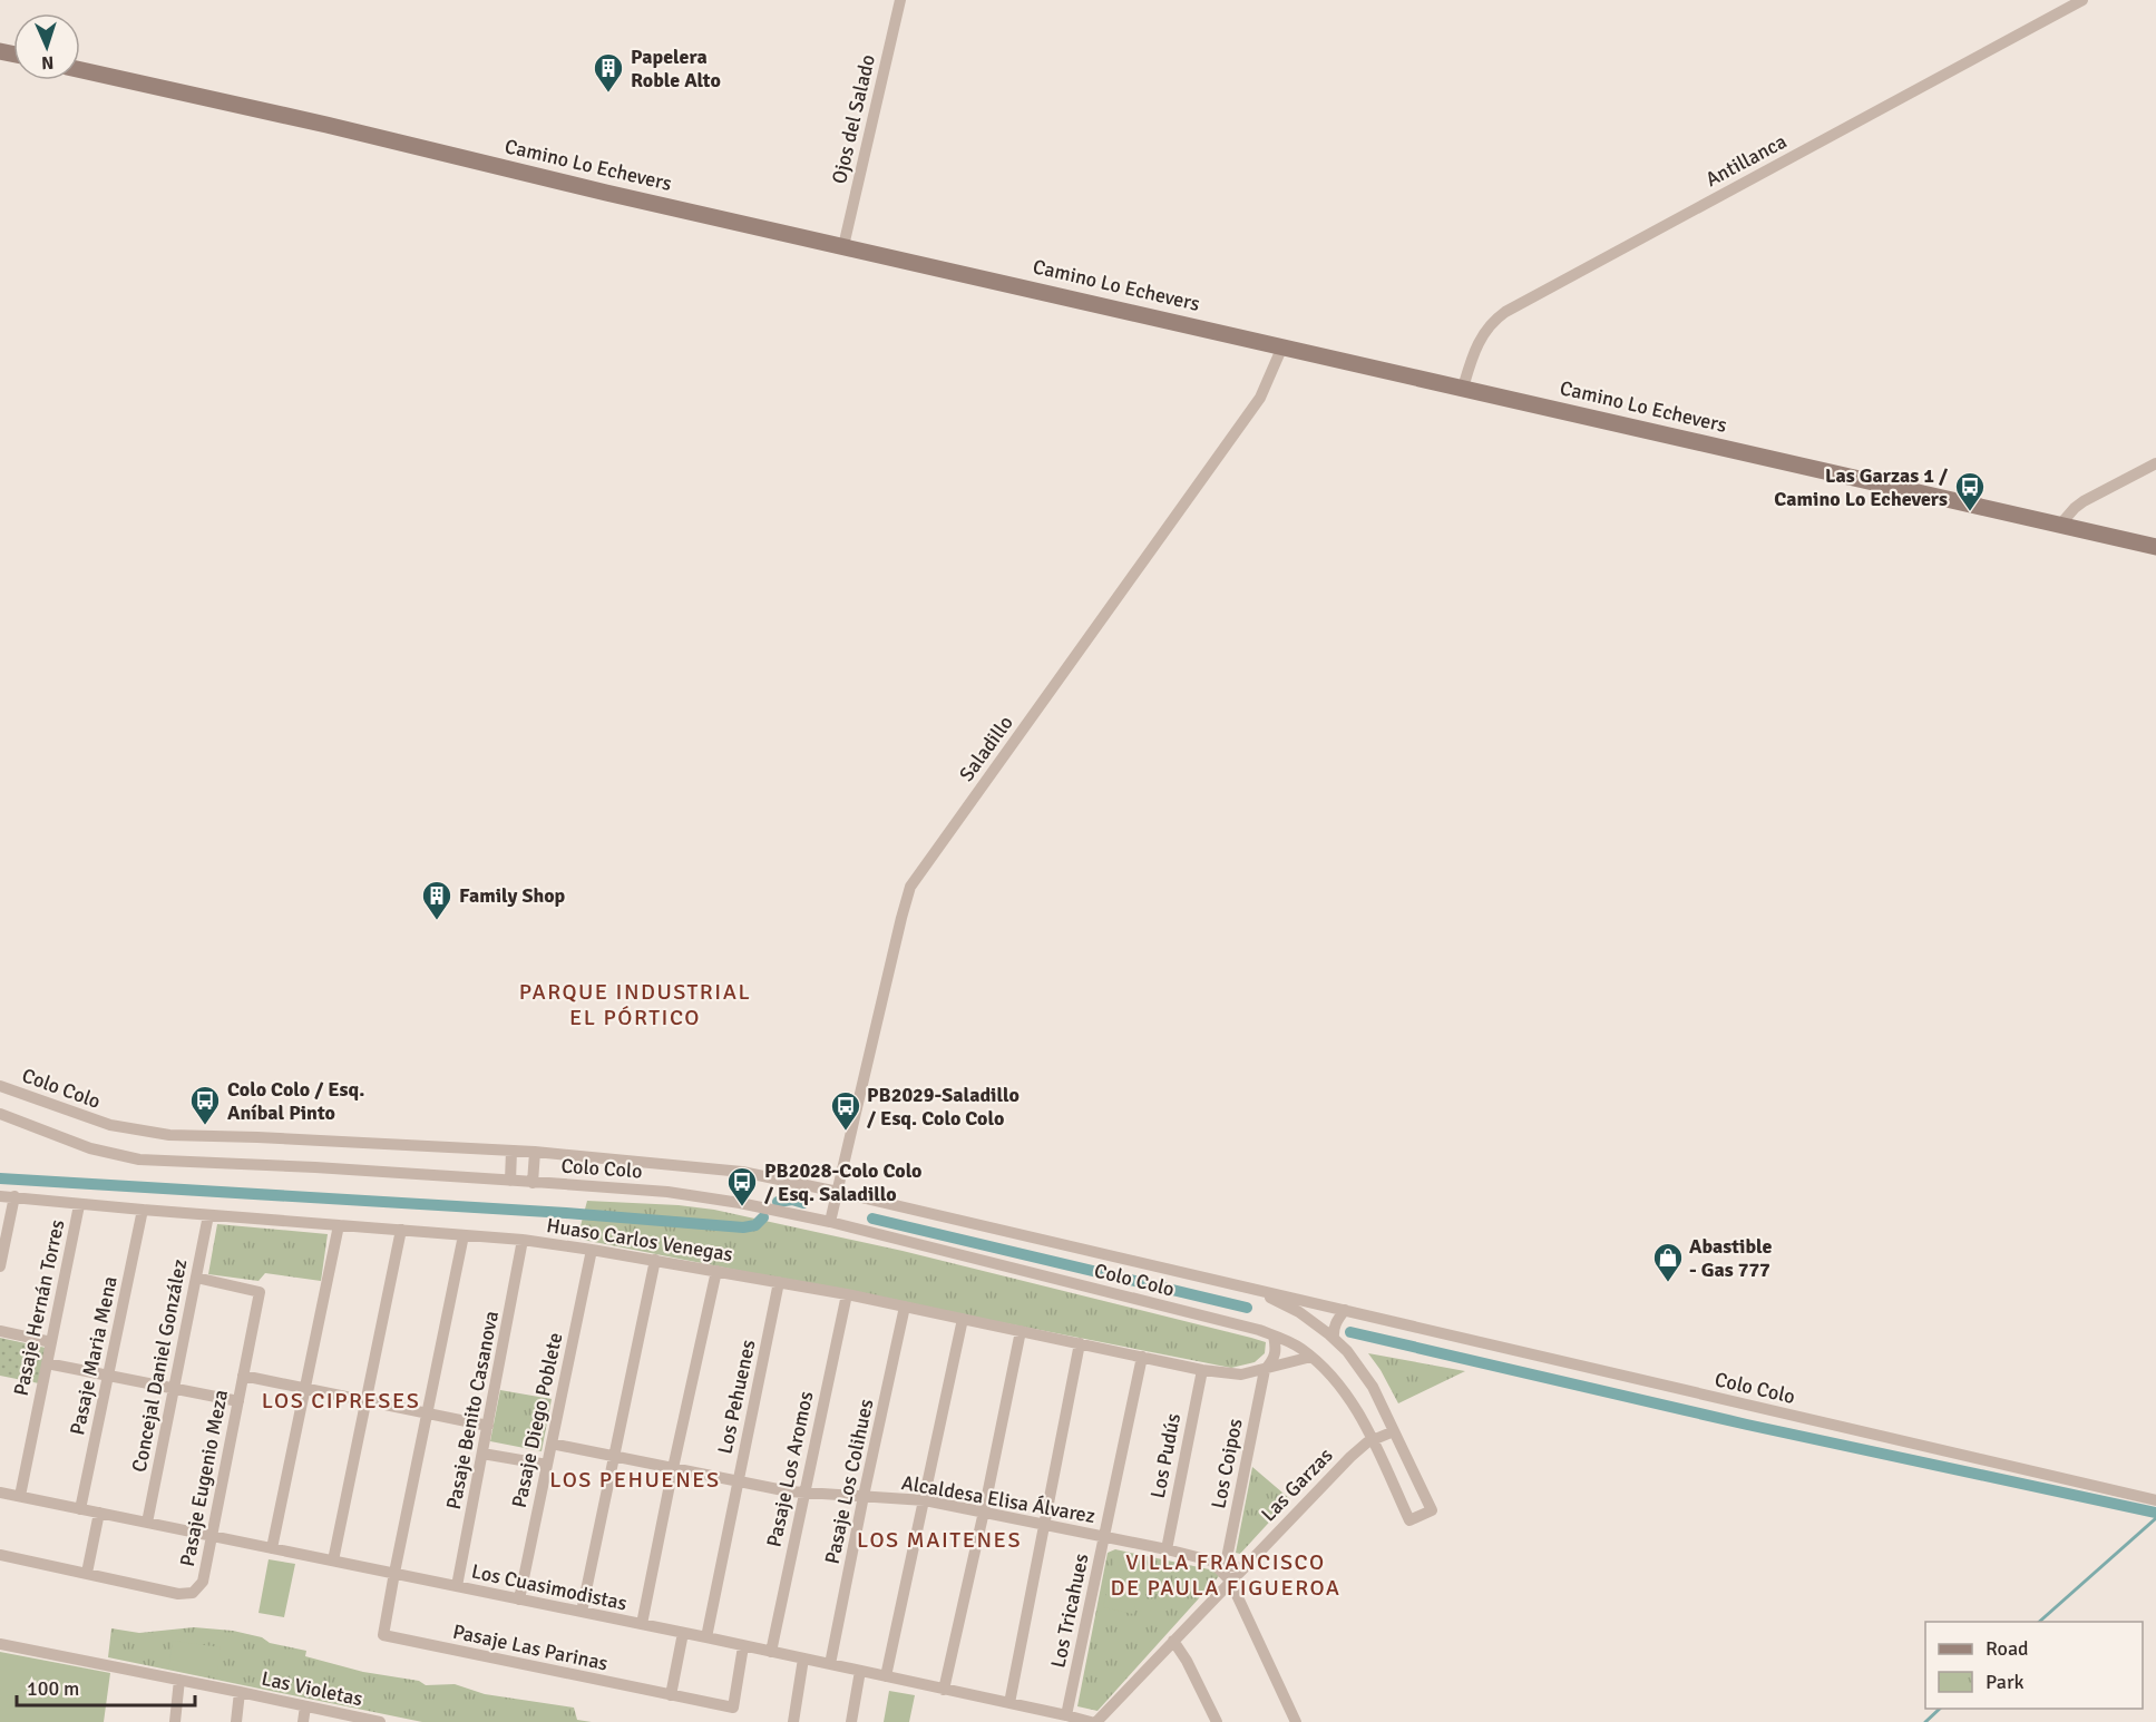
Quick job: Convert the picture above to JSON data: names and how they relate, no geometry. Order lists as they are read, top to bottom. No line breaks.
{"streets":{"main road":["Camino Lo Echevers"],"street":["Ojos del Salado","Antillanca","Saladillo","Colo Colo","Huaso Carlos Venegas","Pasaje Hernán Torres","Pasaje Maria Mena","Concejal Daniel González","Los Pehuenes","Pasaje Benito Casanova","Pasaje Diego Poblete","Los Pudús","Los Coipos","Pasaje Los Aromos","Pasaje Eugenio Meza","Pasaje Los Colihues","Las Garzas","Alcaldesa Elisa Álvarez","Los Cuasimodistas","Los Tricahues","Pasaje Las Parinas","Las Violetas"]},"crossings":[["Ojos del Salado","Camino Lo Echevers"],["Antillanca","Camino Lo Echevers"],["Camino Lo Echevers","Saladillo"],["Saladillo","Colo Colo"],["Colo Colo","Huaso Carlos Venegas"],["Colo Colo","Las Garzas"],["Huaso Carlos Venegas","Pasaje Hernán Torres"],["Huaso Carlos Venegas","Pasaje Maria Mena"],["Huaso Carlos Venegas","Concejal Daniel González"],["Huaso Carlos Venegas","Los Pehuenes"],["Huaso Carlos Venegas","Pasaje Benito Casanova"],["Huaso Carlos Venegas","Pasaje Diego Poblete"],["Huaso Carlos Venegas","Los Pudús"],["Huaso Carlos Venegas","Los Coipos"],["Huaso Carlos Venegas","Pasaje Los Aromos"],["Huaso Carlos Venegas","Pasaje Los Colihues"],["Huaso Carlos Venegas","Los Tricahues"],["Pasaje Hernán Torres","Los Cuasimodistas"],["Pasaje Maria Mena","Los Cuasimodistas"],["Concejal Daniel González","Pasaje Eugenio Meza"],["Concejal Daniel González","Los Cuasimodistas"],["Los Pehuenes","Alcaldesa Elisa Álvarez"],["Los Pehuenes","Los Cuasimodistas"],["Pasaje Benito Casanova","Los Cuasimodistas"],["Pasaje Diego Poblete","Alcaldesa Elisa Álvarez"],["Pasaje Diego Poblete","Los Cuasimodistas"],["Los Pudús","Alcaldesa Elisa Álvarez"],["Los Coipos","Alcaldesa Elisa Álvarez"],["Pasaje Los Aromos","Alcaldesa Elisa Álvarez"],["Pasaje Los Aromos","Los Cuasimodistas"],["Pasaje Eugenio Meza","Los Cuasimodistas"],["Pasaje Los Colihues","Alcaldesa Elisa Álvarez"],["Pasaje Los Colihues","Los Cuasimodistas"],["Las Garzas","Alcaldesa Elisa Álvarez"],["Alcaldesa Elisa Álvarez","Los Tricahues"],["Los Cuasimodistas","Los Tricahues"],["Los Cuasimodistas","Pasaje Las Parinas"]],"districts":["PARQUE INDUSTRIAL EL PÓRTICO","LOS CIPRESES","LOS PEHUENES","LOS MAITENES","VILLA FRANCISCO DE PAULA FIGUEROA"],"places":{"building":["Papelera Roble Alto","Family Shop"],"bus stop":["Las Garzas 1 / Camino Lo Echevers","Colo Colo / Esq. Aníbal Pinto","PB2029-Saladillo / Esq. Colo Colo","PB2028-Colo Colo / Esq. Saladillo"],"shop":["Abastible - Gas 777"]},"legend":["Road","Park"],"scale_bar":"100 m","north":"bottom"}
